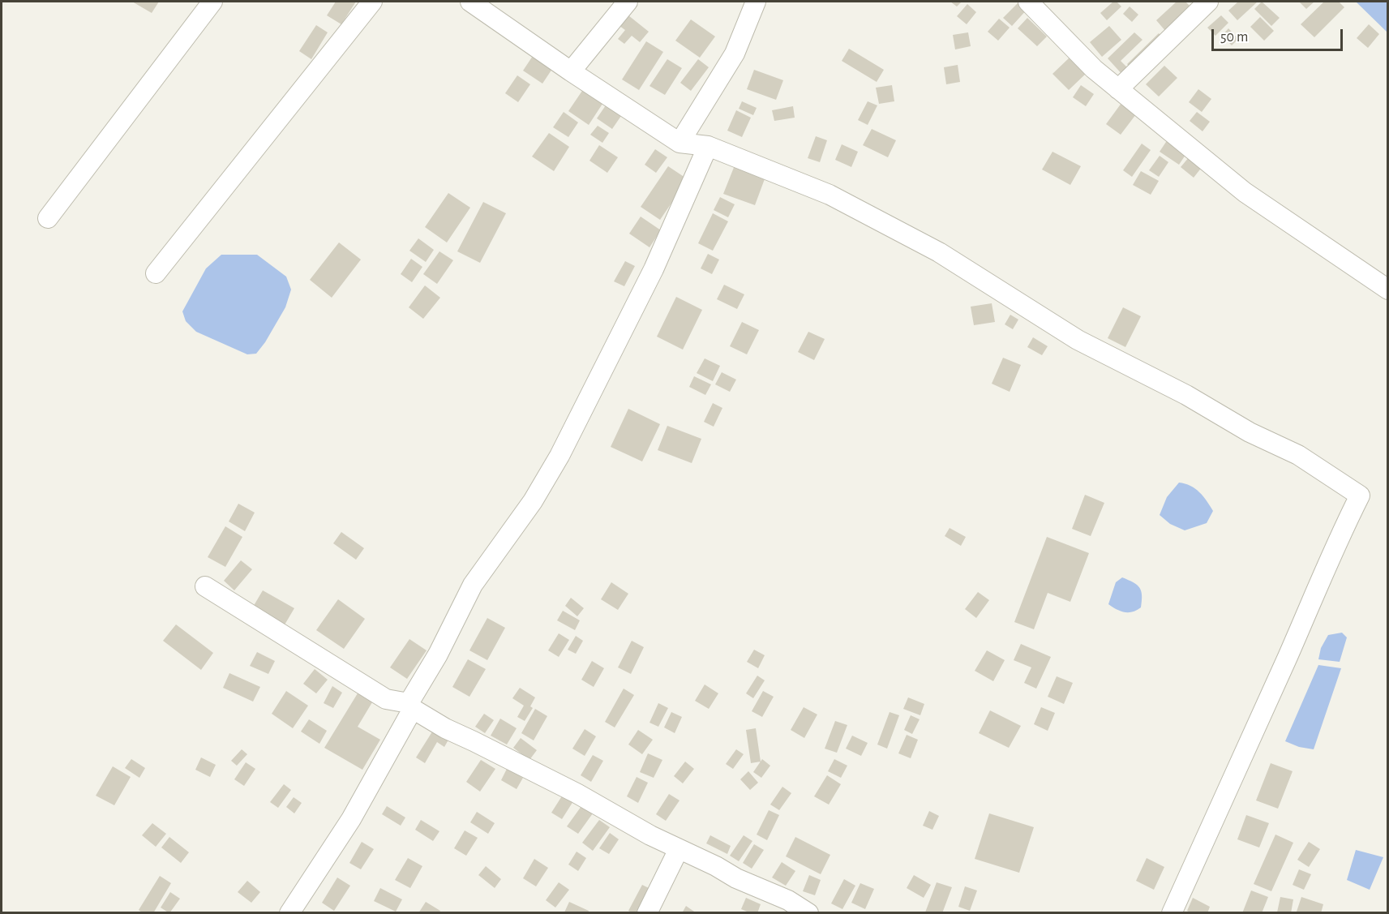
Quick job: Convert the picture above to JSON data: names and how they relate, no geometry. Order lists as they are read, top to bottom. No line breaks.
{"scale_bar":"50 m"}
